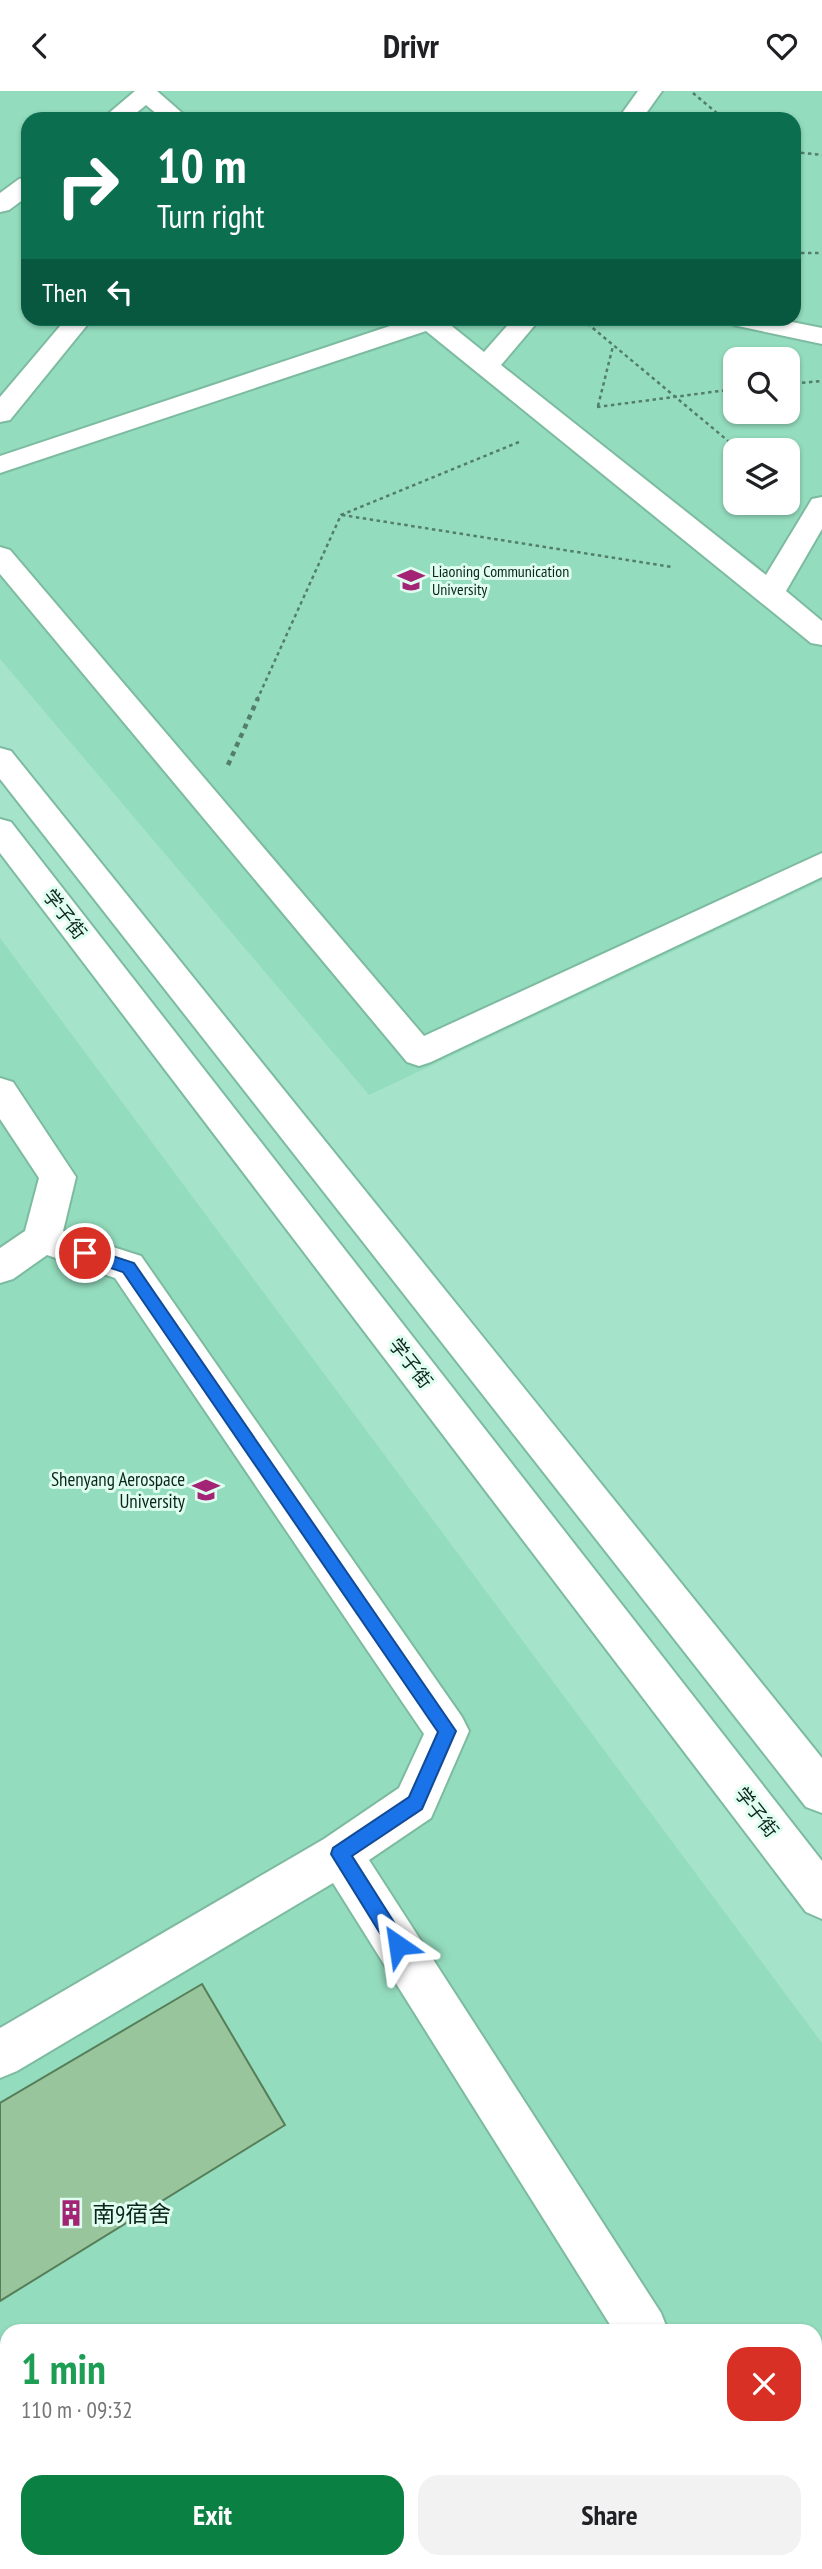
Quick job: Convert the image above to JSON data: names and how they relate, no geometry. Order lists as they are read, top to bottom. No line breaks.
{"streets":{"street":["学子街"]},"places":{"school or university":["Liaoning Communication University","Shenyang Aerospace University"],"building":["南9宿舍"]},"page":{"header":"Drivr","turn":["10 m","Turn right"],"then":"Then","heading":["1 min","110 m · 09:32"],"buttons":["Exit","Share"]}}
